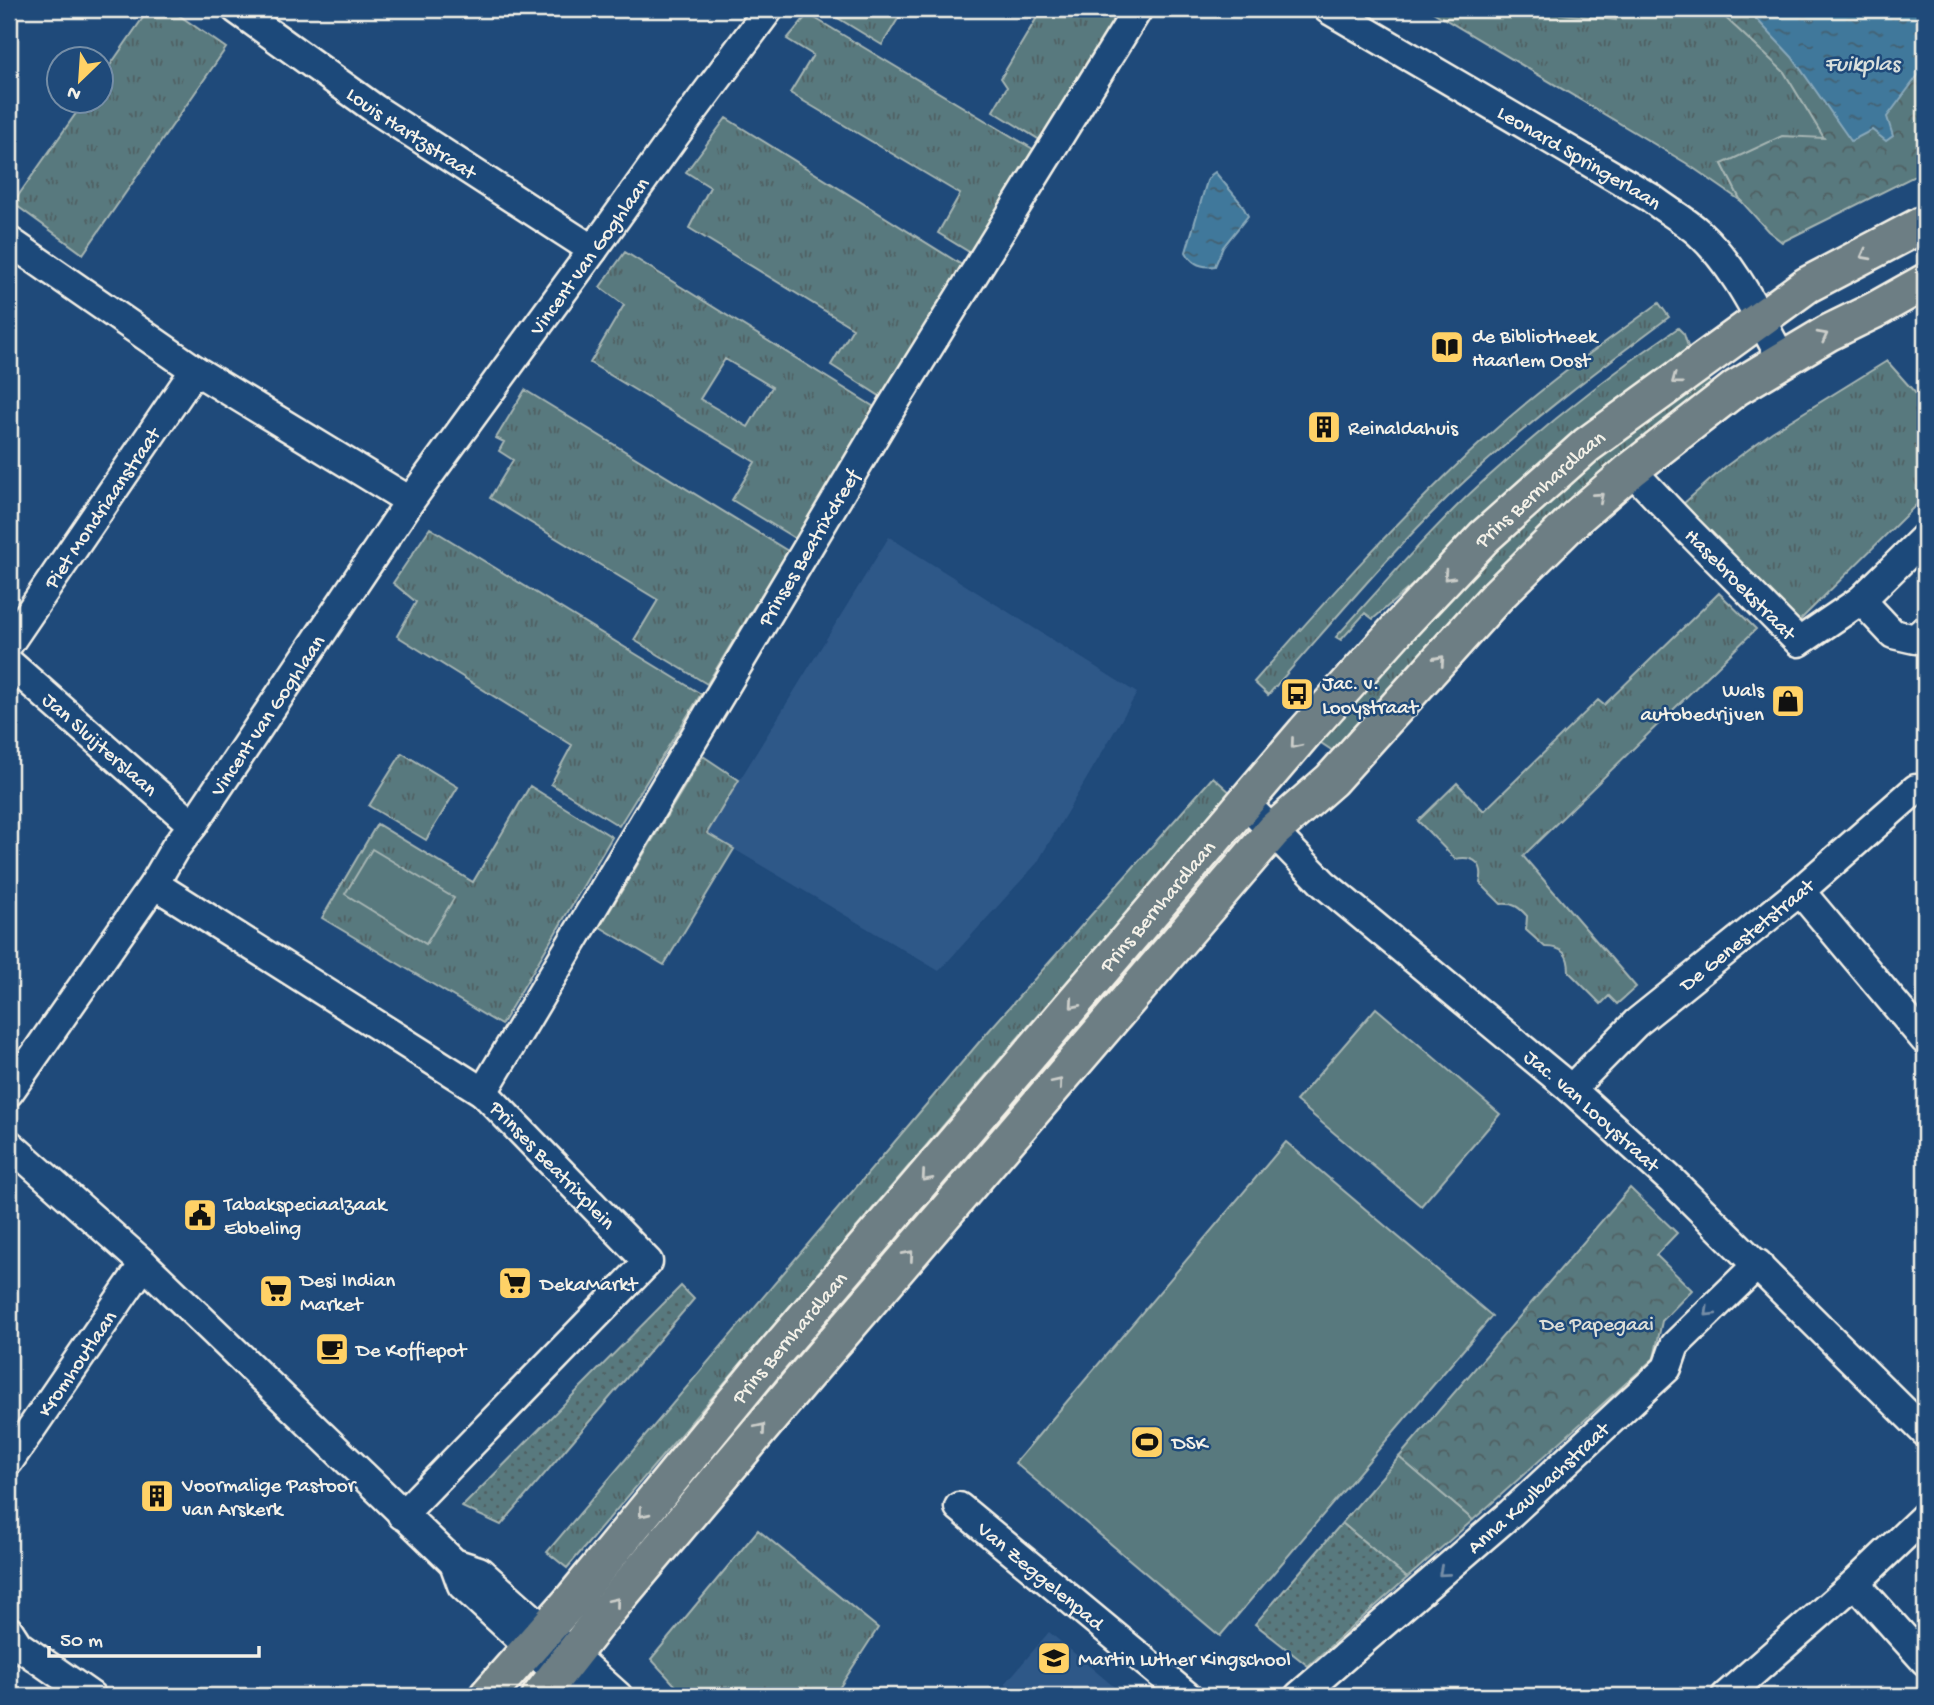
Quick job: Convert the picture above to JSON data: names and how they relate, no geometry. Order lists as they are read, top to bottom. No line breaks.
{"streets":{"main road":["Prins Bernhardlaan"],"street":["Louis Hartzstraat","Leonard Springerlaan","Vincent van Goghlaan","Piet Mondriaanstraat","Prinses Beatrixdreef","Hasebroekstraat","Jan Sluijterslaan","De Genestetstraat","Jac. van Looystraat","Prinses Beatrixplein","Kromhoutlaan","Anna Kaulbachstraat","Van Zeggelenpad"]},"crossings":[["Louis Hartzstraat","Vincent van Goghlaan"],["Leonard Springerlaan","Prins Bernhardlaan"],["Vincent van Goghlaan","Jan Sluijterslaan"],["Prins Bernhardlaan","Hasebroekstraat"],["Prins Bernhardlaan","Jac. van Looystraat"],["Prinses Beatrixdreef","Prinses Beatrixplein"],["De Genestetstraat","Jac. van Looystraat"],["Jac. van Looystraat","Anna Kaulbachstraat"]],"one_way":["Anna Kaulbachstraat"],"water":["Fuikplas"],"parks":["De Papegaai"],"places":{"library":["de Bibliotheek Haarlem Oost"],"building":["Reinaldahuis","Voormalige Pastoor van Arskerk"],"bus stop":["Jac. v. Looystraat"],"shop":["Wals autobedrijven"],"public building":["Tabakspeciaalzaak Ebbeling"],"supermarket":["DekaMarkt","Desi Indian Market"],"cafe":["De Koffiepot"],"sports":["DSK"],"school or university":["Martin Luther Kingschool"]},"scale_bar":"50 m","north":"bottom left"}
